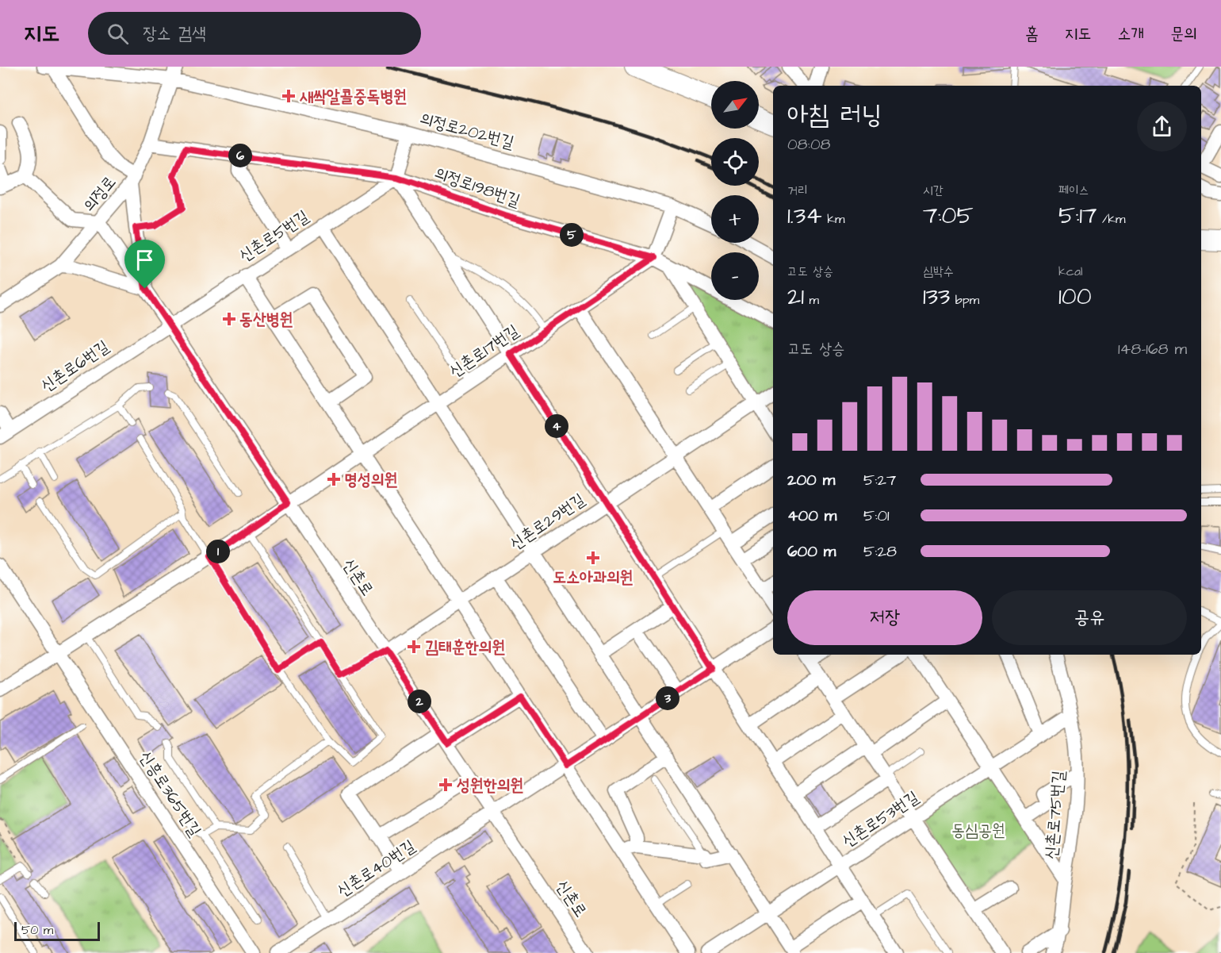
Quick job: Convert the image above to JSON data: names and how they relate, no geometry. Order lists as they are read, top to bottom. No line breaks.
{"streets":{"street":["의정로202번길","의정로198번길","의정로","신촌로5번길","신촌로17번길","신촌로6번길","신촌로29번길","신촌로","신흥로365번길","신촌로75번길","신촌로53번길","신촌로40번길"]},"crossings":[["의정로202번길","의정로"],["의정로198번길","의정로"],["의정로198번길","신촌로5번길"],["의정로198번길","신촌로17번길"],["의정로","신촌로"],["신촌로5번길","신촌로6번길"],["신촌로5번길","신촌로"],["신촌로17번길","신촌로"],["신촌로17번길","신흥로365번길"],["신촌로6번길","신촌로"],["신촌로29번길","신촌로"],["신촌로","신촌로40번길"],["신촌로75번길","신촌로53번길"]],"parks":["동심공원"],"places":{"health":["새싹알콜중독병원","동산병원","명성의원","도소아과의원","김태훈한의원","성원한의원"]},"scale_bar":"50 m","north":"top right","page":{"header":"지도","search":"장소 검색","nav":["홈","지도","소개","문의"],"map_buttons":["+","−"],"heading":["아침 러닝","08:08"],"pins":["6","5","4","1","3","2"],"stats":[["거리","1.34 km"],["시간","7:05"],["페이스","5:17 /km"],["고도 상승","21 m"],["심박수","133 bpm"],["kcal","100"]],"chart":["고도 상승","148–168 m"],"list":[{"name":"200 m","note":"5:27"},{"name":"400 m","note":"5:01"},{"name":"600 m","note":"5:28"}],"buttons":["저장","공유"],"scale":"50 m"}}
